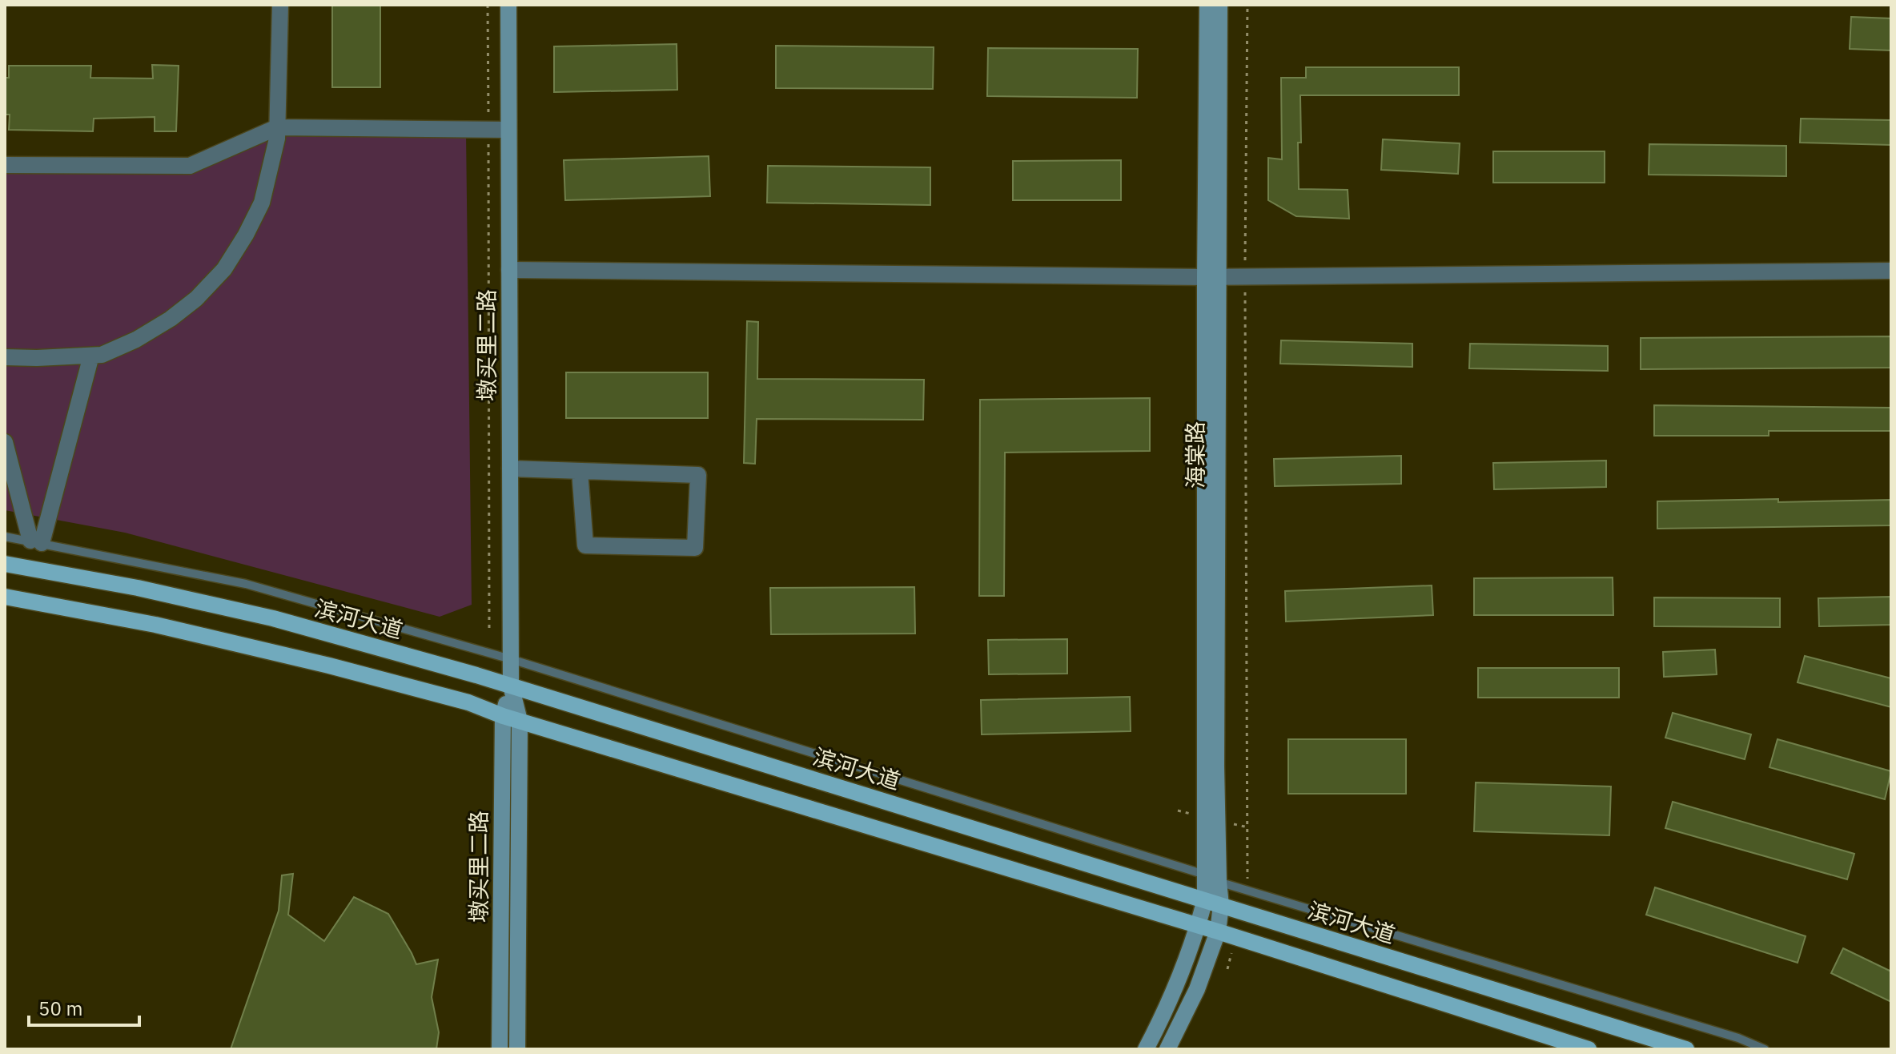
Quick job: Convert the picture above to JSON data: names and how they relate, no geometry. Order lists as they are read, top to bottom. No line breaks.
{"streets":{"main road":["滨河大道"],"street":["墩买里二路","海棠路"]},"crossings":[["墩买里二路","滨河大道"],["海棠路","滨河大道"]],"scale_bar":"50 m"}
